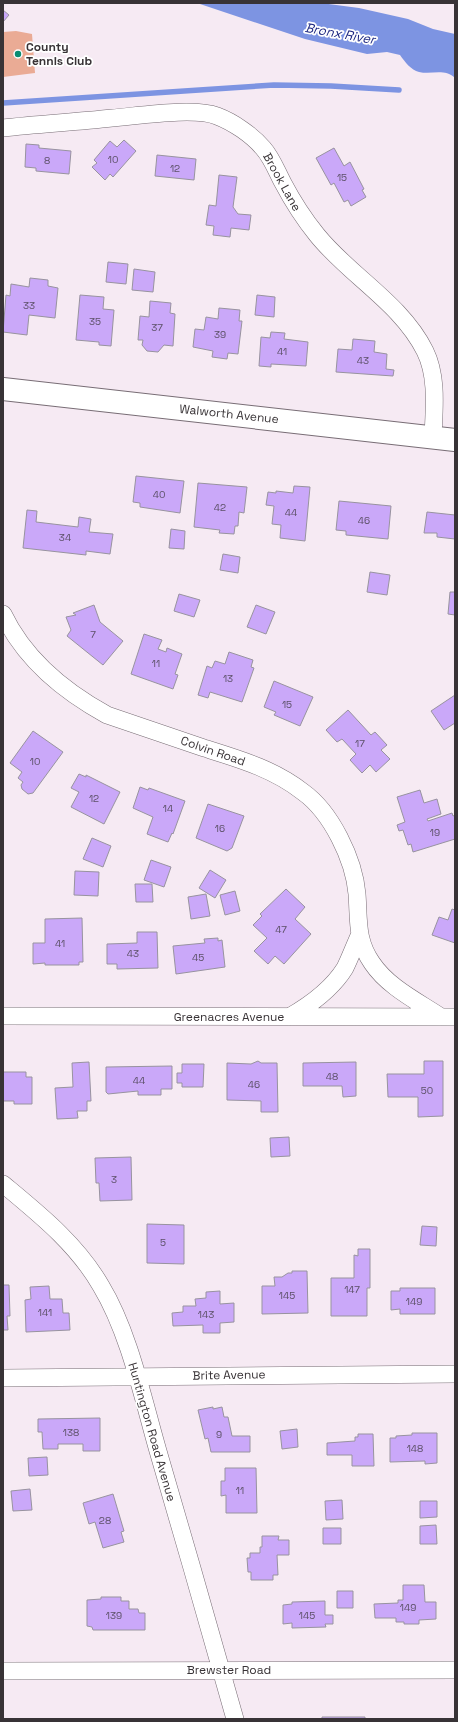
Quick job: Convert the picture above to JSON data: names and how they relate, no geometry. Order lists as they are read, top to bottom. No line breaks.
{"streets":{"street":["Brook Lane","Walworth Avenue","Colvin Road","Greenacres Avenue","Brite Avenue","Huntington Road Avenue","Brewster Road"]},"crossings":[["Brook Lane","Walworth Avenue"],["Colvin Road","Greenacres Avenue"],["Brite Avenue","Huntington Road Avenue"],["Huntington Road Avenue","Brewster Road"]],"water":["Bronx River"],"places":["County Tennis Club"],"house_numbers":["10","8","12","15","33","35","37","39","41","43","40","42","44","46","34","7","11","13","15","17","10","12","14","16","19","47","41","43","45","48","44","46","50","3","5","147","145","149","141","143","138","9","148","11","28","149","139","145"]}
